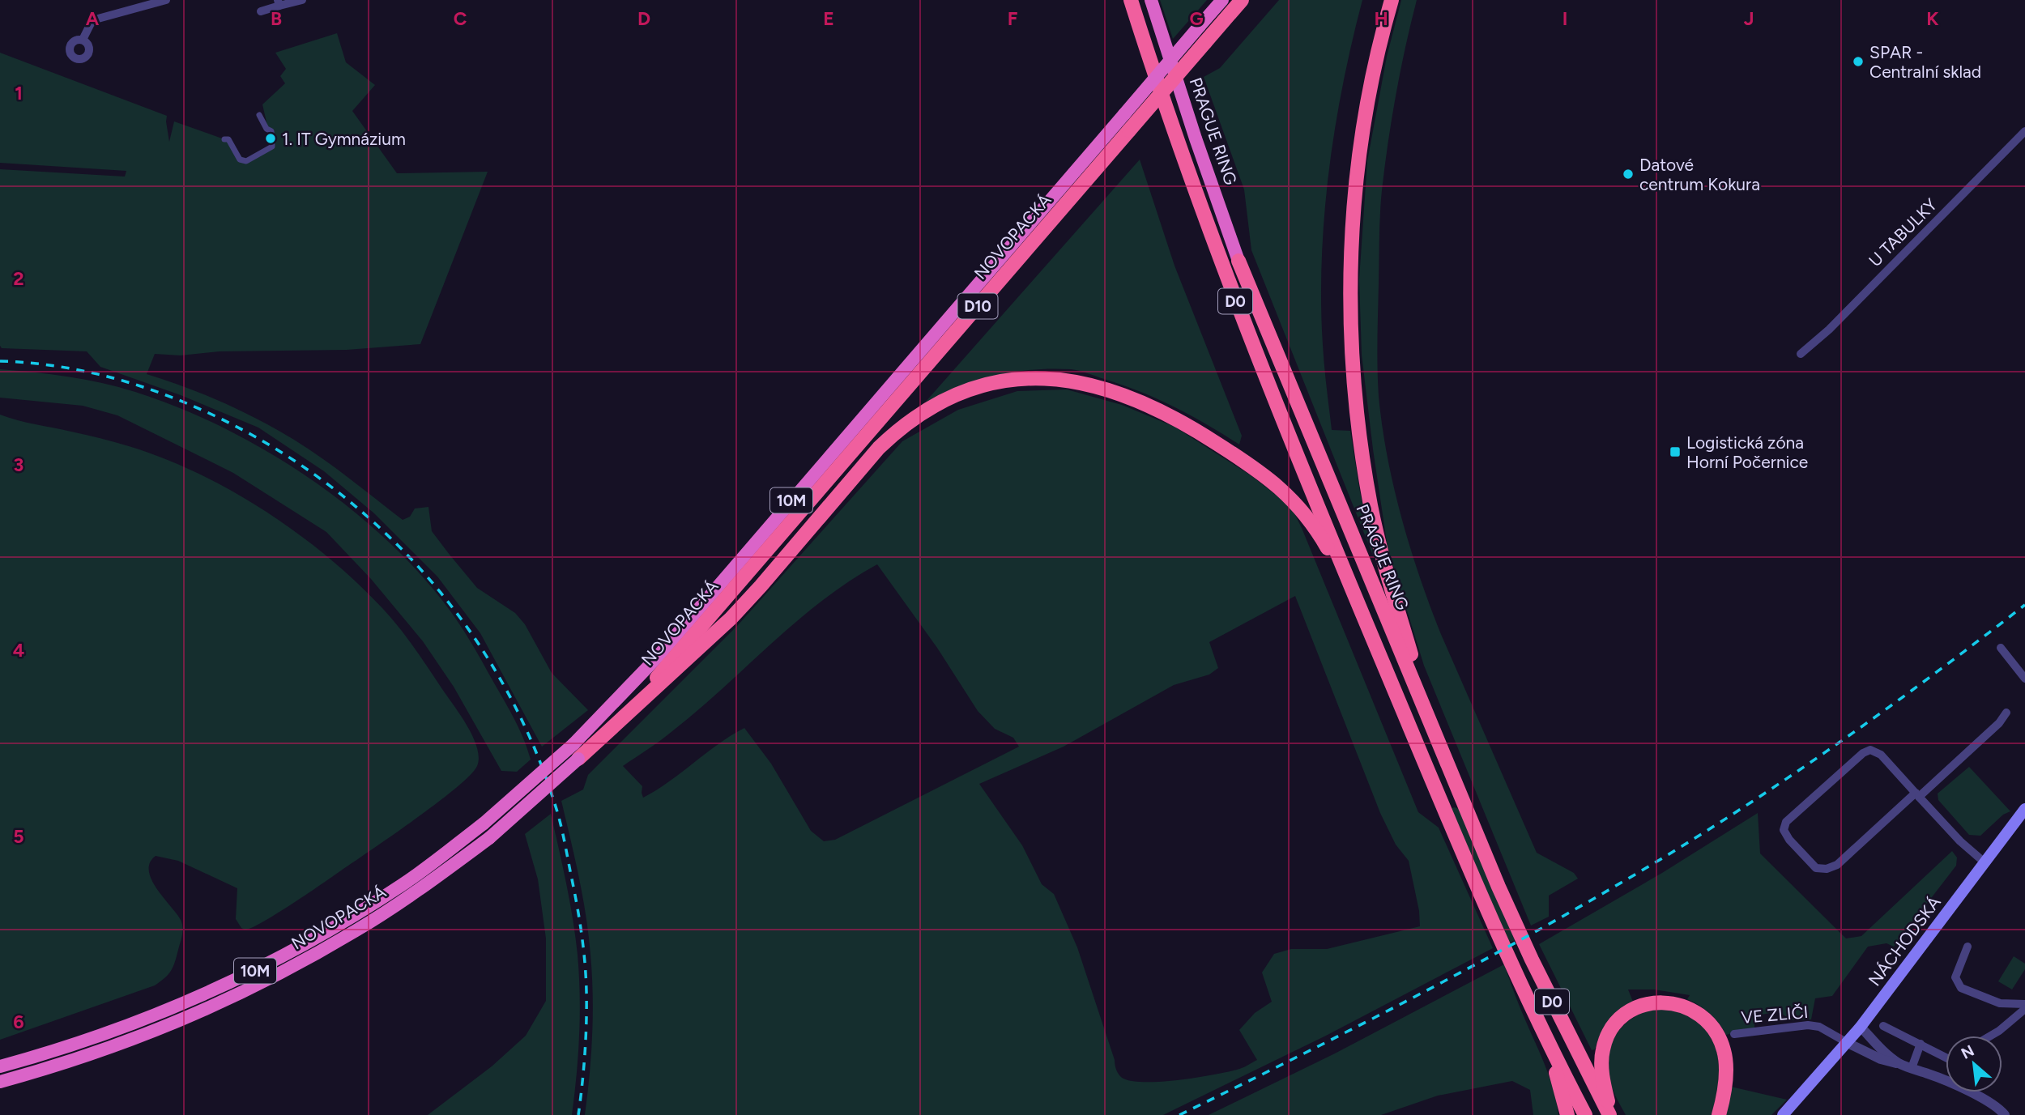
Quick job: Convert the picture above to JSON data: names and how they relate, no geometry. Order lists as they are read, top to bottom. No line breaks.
{"streets":{"highway":["PRAGUE RING","NOVOPACKÁ","D0","D10","10M"],"main road":["NÁCHODSKÁ"],"street":["U TABULKY","VE ZLIČI"]},"crossings":[["NÁCHODSKÁ","VE ZLIČI"]],"places":{"other":["SPAR - Centralní sklad","1. IT Gymnázium","Datové centrum Kokura"],"transit":["Logistická zóna Horní Počernice"]},"north":"top left","grid":{"columns":["A","B","C","D","E","F","G","H","I","J","K"],"rows":["1","2","3","4","5","6"]}}
